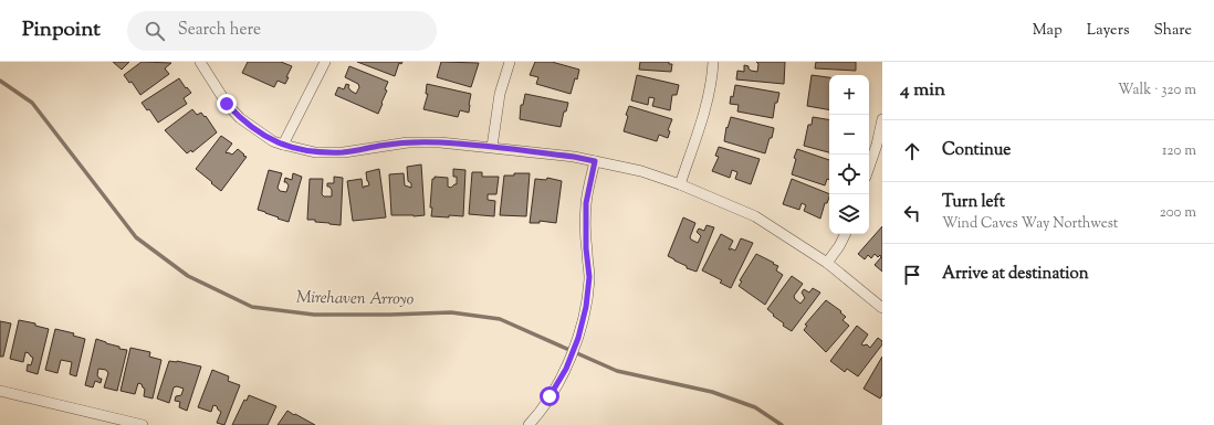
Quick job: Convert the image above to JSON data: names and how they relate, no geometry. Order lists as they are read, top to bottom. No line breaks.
{"water":["Mirehaven Arroyo"],"page":{"header":"Pinpoint","search":"Search here","nav":["Map","Layers","Share"],"heading":["4 min","Walk · 320 m"],"map_buttons":["+","−"],"list":[["Continue","120 m"],["Turn left","Wind Caves Way Northwest","200 m"],"Arrive at destination"]}}
